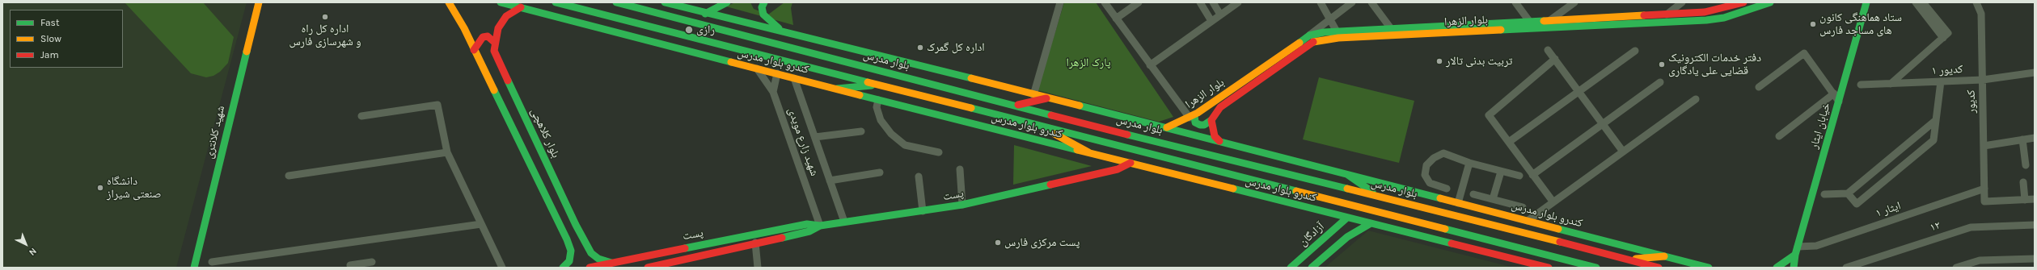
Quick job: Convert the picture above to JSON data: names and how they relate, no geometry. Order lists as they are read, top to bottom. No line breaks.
{"streets":{"main road":["بلوار الزهرا","بلوار مدرس","کندرو بلوار مدرس","خیابان ایثار","شهید کلانتری","بلوار کلاهچی","پست","آزادگان"],"street":["کدیور ۱","کدیور","شهید زارع مویدی","ایثار ۱","۱۲"]},"crossings":[["بلوار الزهرا","کندرو بلوار مدرس"],["کندرو بلوار مدرس","بلوار کلاهچی"],["کندرو بلوار مدرس","شهید زارع مویدی"],["کندرو بلوار مدرس","پست"],["کندرو بلوار مدرس","آزادگان"],["کدیور ۱","کدیور"],["کدیور","ایثار ۱"],["خیابان ایثار","ایثار ۱"],["بلوار کلاهچی","پست"],["شهید زارع مویدی","پست"]],"parks":["پارک الزهرا"],"places":["اداره کل راه و شهرسازی فارس","ستاد هماهنگی کانون های مساجد فارس","رازی","اداره کل گمرک","تربیت بدنی تالار","دفتر خدمات الکترونیک قضایی علی یادگاری","دانشگاه صنعتی شیراز","پست مرکزی فارس"],"legend":["Fast","Slow","Jam"],"north":"bottom right"}
